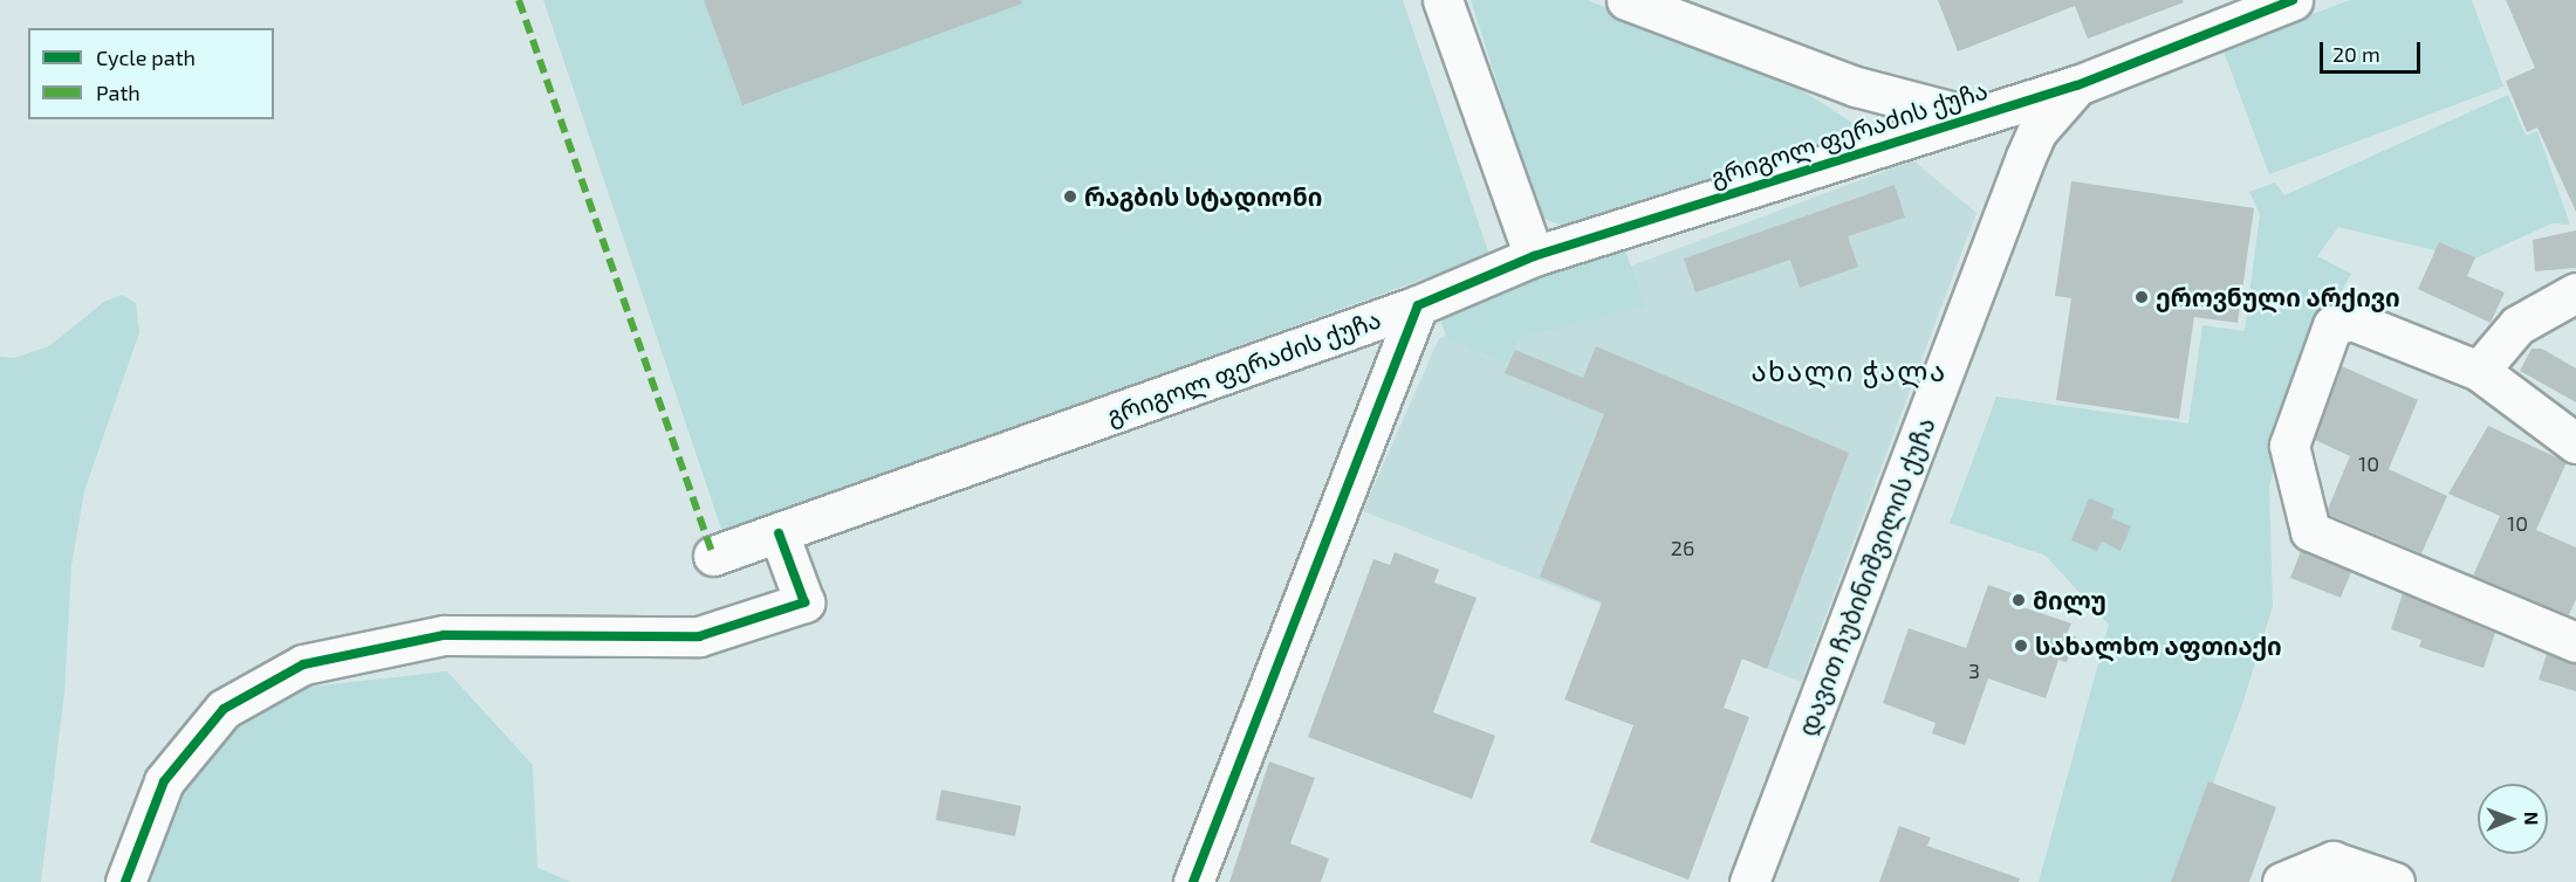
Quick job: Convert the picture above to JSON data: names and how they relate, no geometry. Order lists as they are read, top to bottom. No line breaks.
{"streets":{"street":["გრიგოლ ფერაძის ქუჩა","დავით ჩუბინიშვილის ქუჩა"]},"crossings":[["გრიგოლ ფერაძის ქუჩა","დავით ჩუბინიშვილის ქუჩა"]],"districts":["ახალი ჭალა"],"places":["რაგბის სტადიონი","ეროვნული არქივი","მილუ","სახალხო აფთიაქი"],"house_numbers":["10","10","26","3"],"legend":["Cycle path","Path"],"scale_bar":"20 m","north":"right"}
